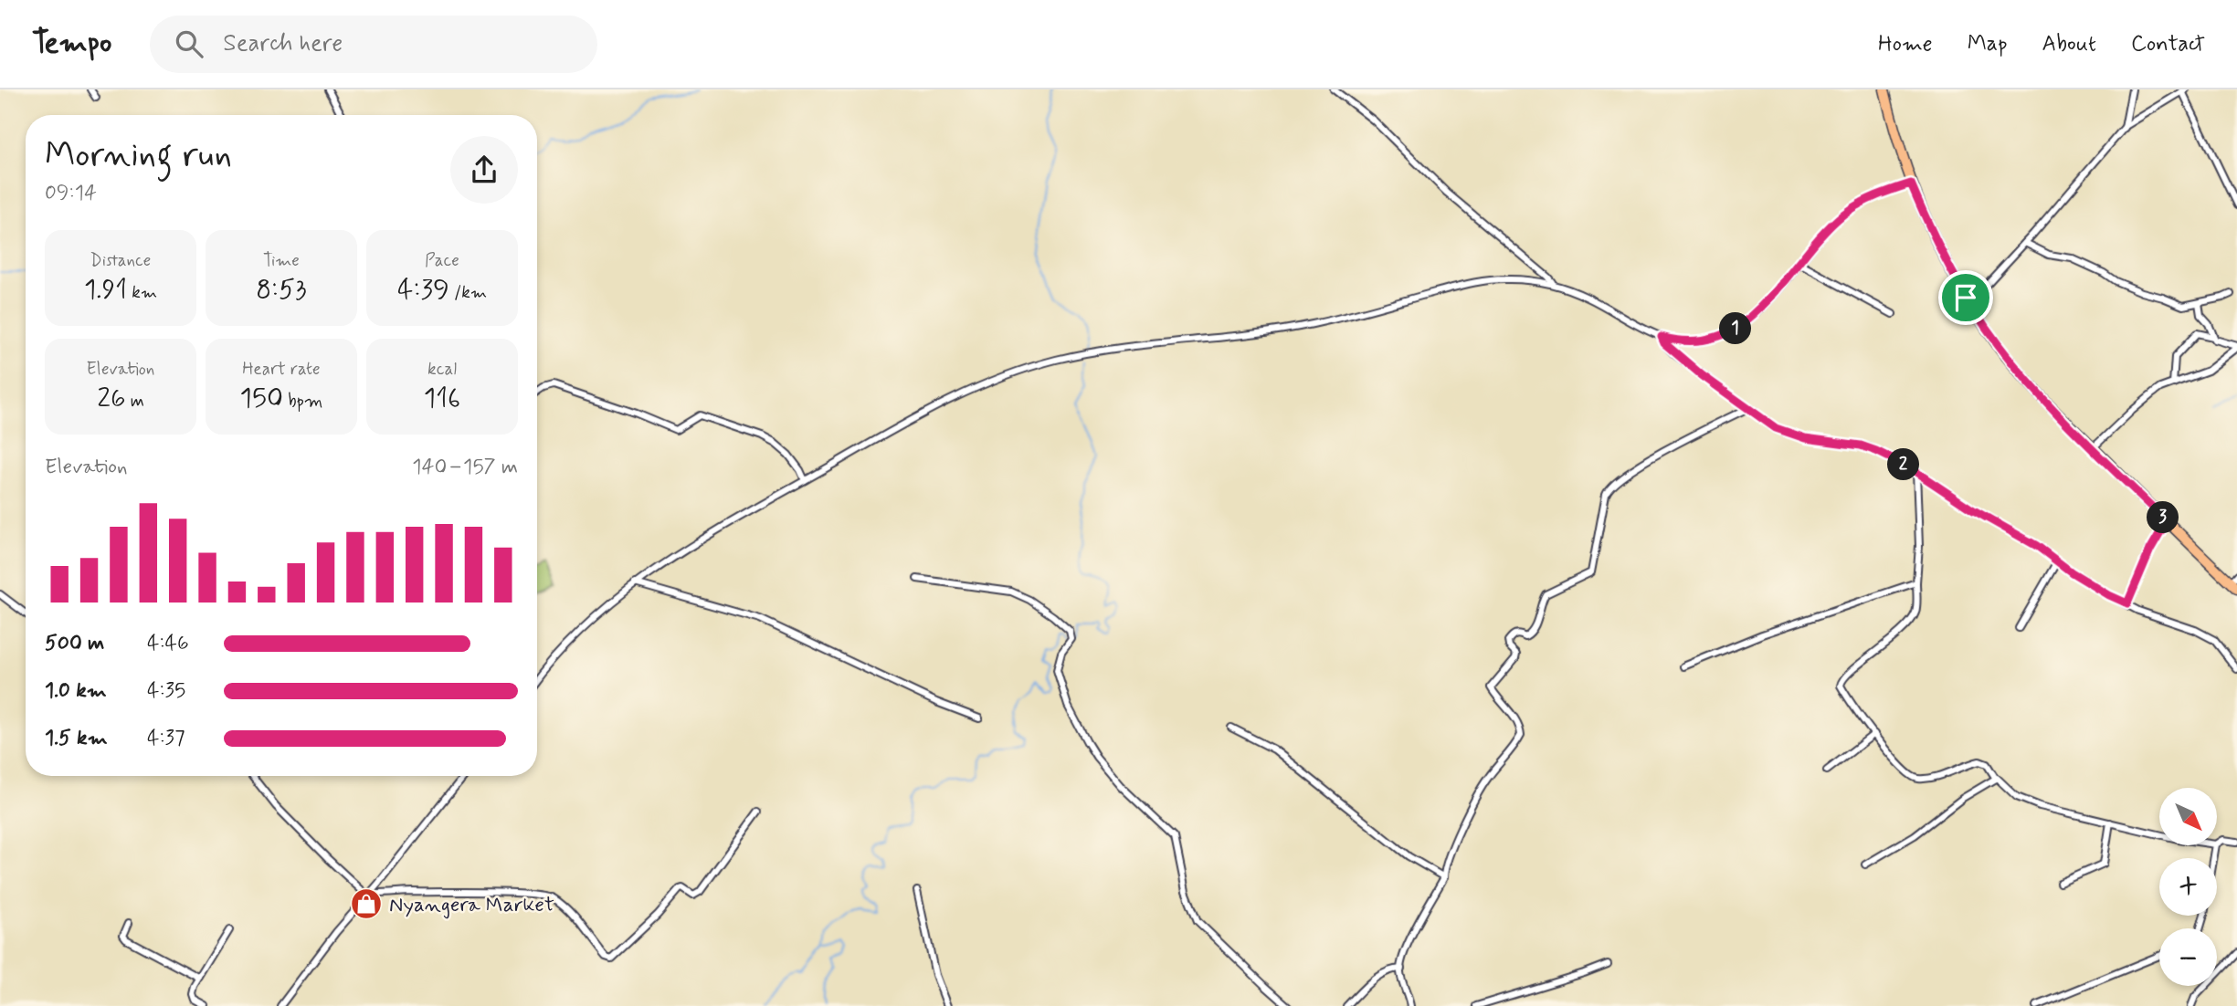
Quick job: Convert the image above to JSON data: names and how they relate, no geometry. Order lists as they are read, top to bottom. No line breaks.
{"places":{"shop":["Nyangera Market"]},"north":"bottom right","page":{"header":"Tempo","search":"Search here","nav":["Home","Map","About","Contact"],"heading":["Morning run","09:14"],"stats":[["Distance","1.91 km"],["Time","8:53"],["Pace","4:39 /km"],["Elevation","26 m"],["Heart rate","150 bpm"],["kcal","116"]],"pins":["1","2","3"],"chart":["Elevation","140–157 m"],"list":[{"name":"500 m","note":"4:46"},{"name":"1.0 km","note":"4:35"},{"name":"1.5 km","note":"4:37"}],"map_buttons":["+","−"]}}
